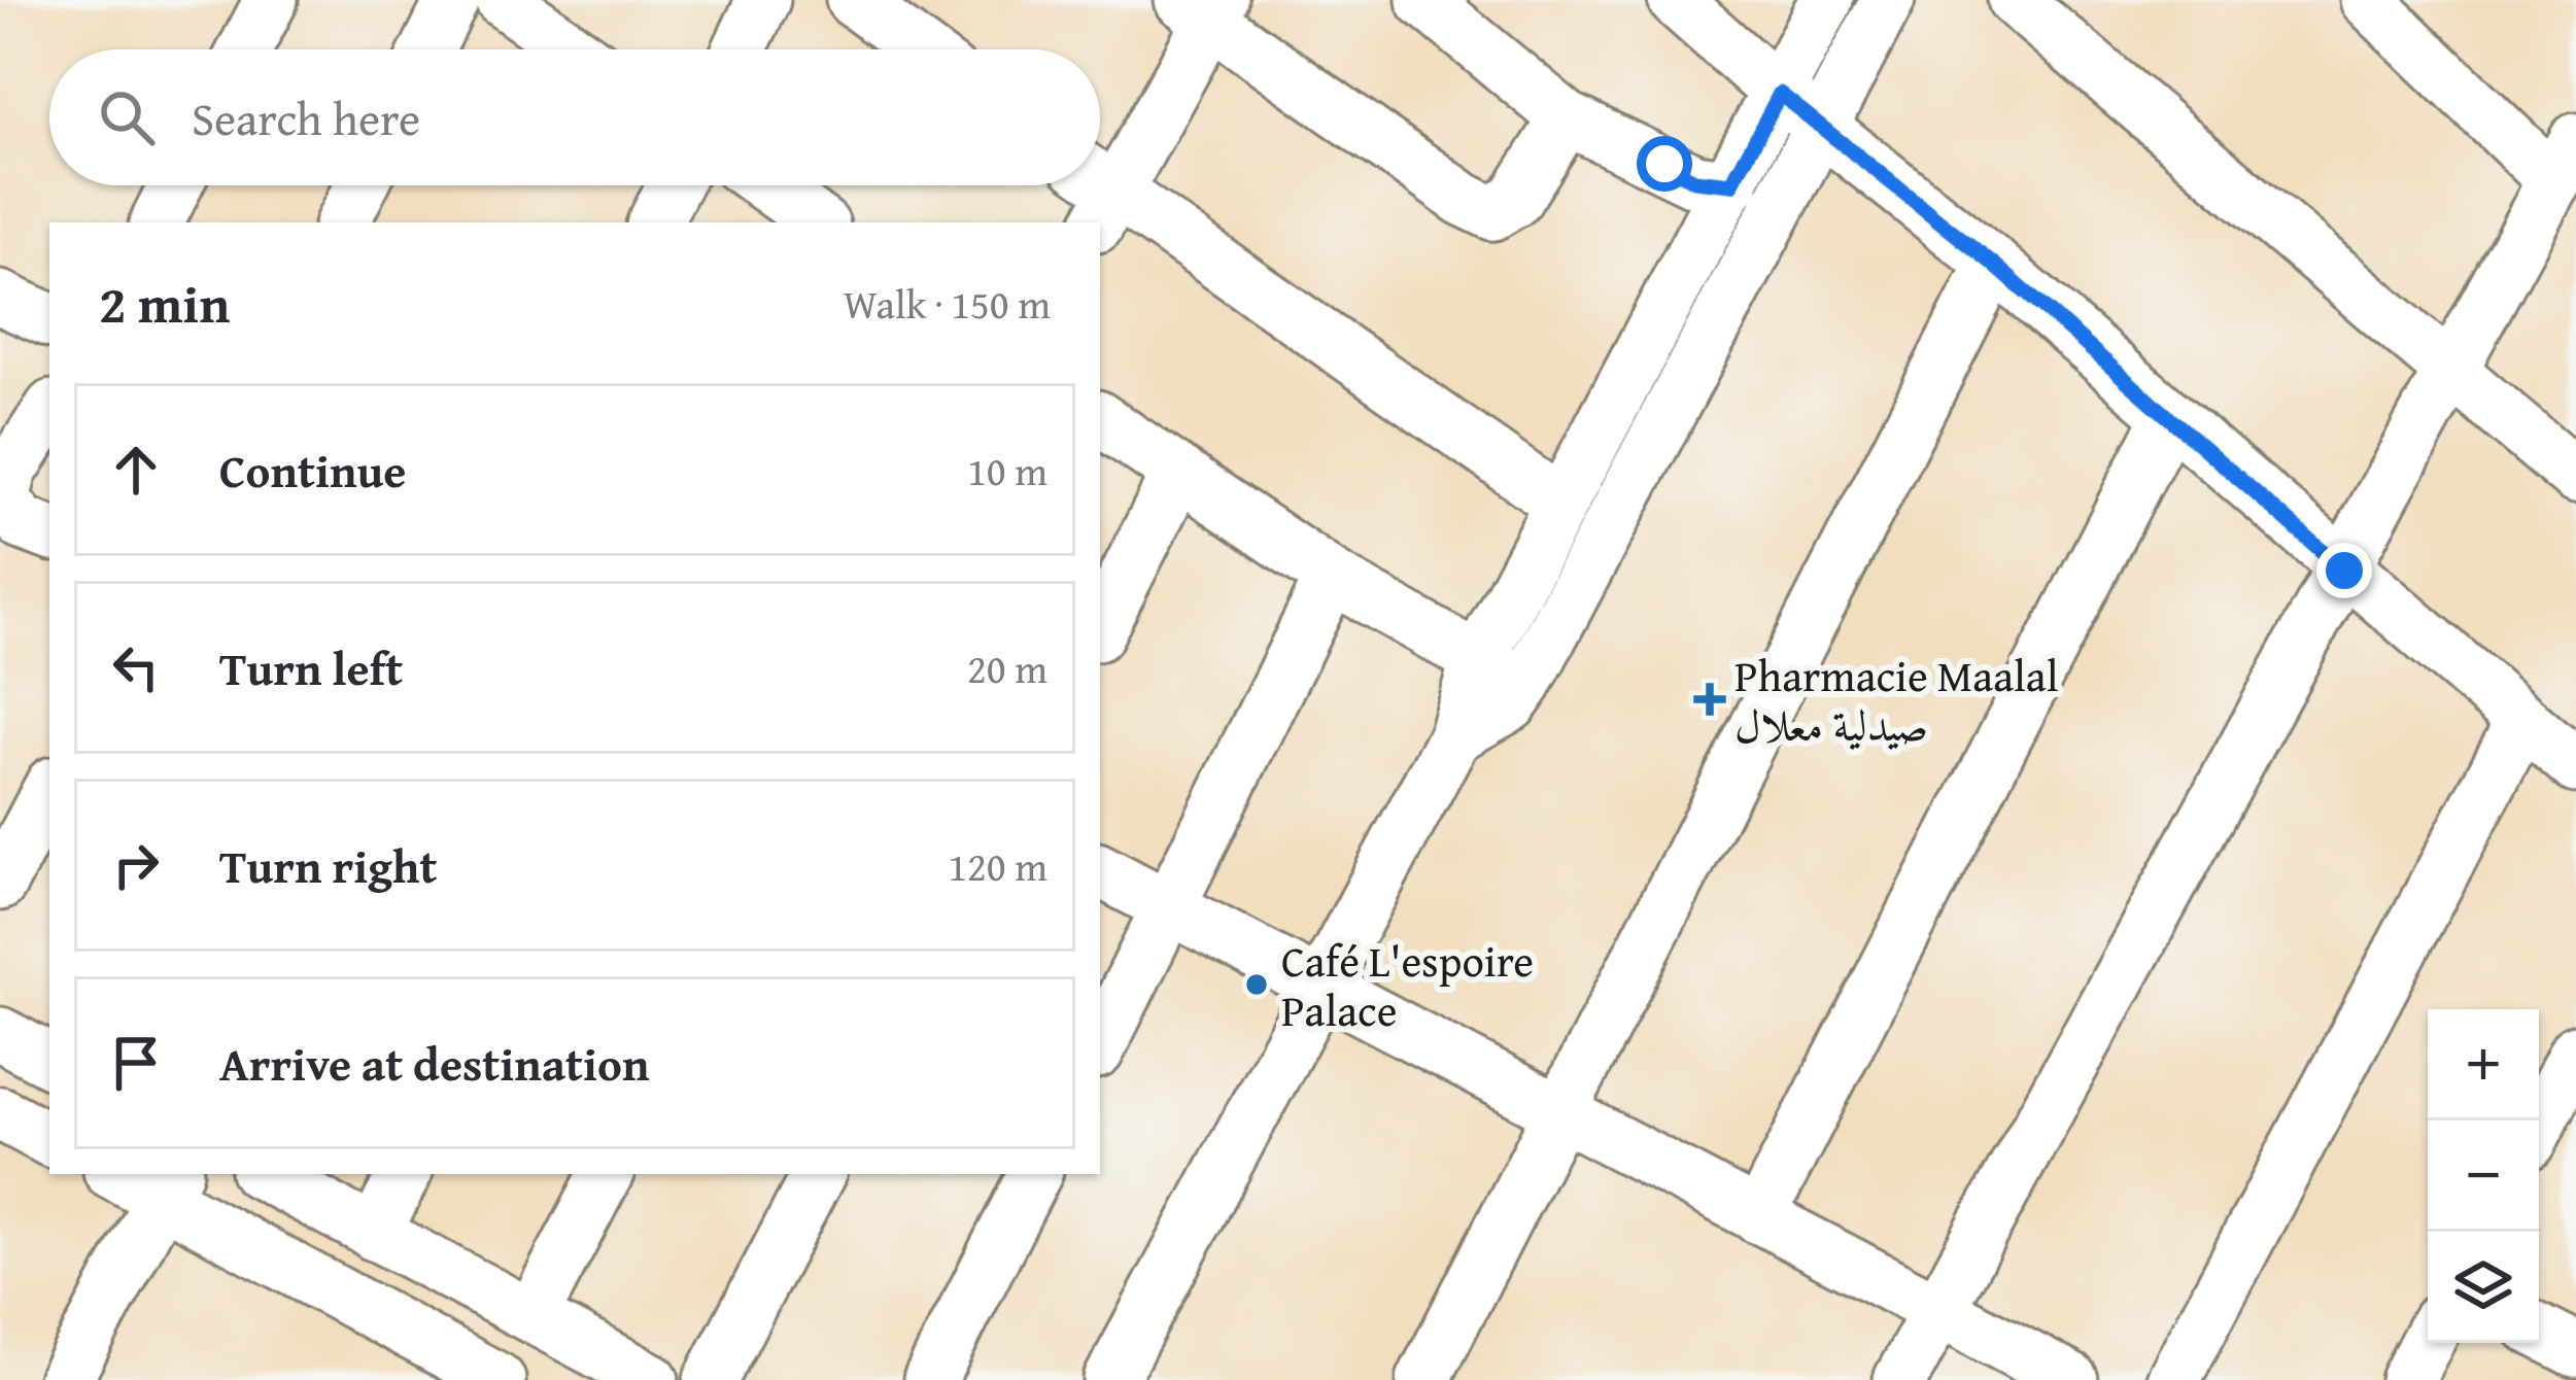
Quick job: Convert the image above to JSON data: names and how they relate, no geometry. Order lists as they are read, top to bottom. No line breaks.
{"places":{"health":["Pharmacie Maalal صيدلية معلال"],"other":["Café L'espoire Palace"]},"page":{"search":"Search here","heading":["2 min","Walk · 150 m"],"list":[["Continue","10 m"],["Turn left","20 m"],["Turn right","120 m"],"Arrive at destination"],"map_buttons":["+","−"]}}
